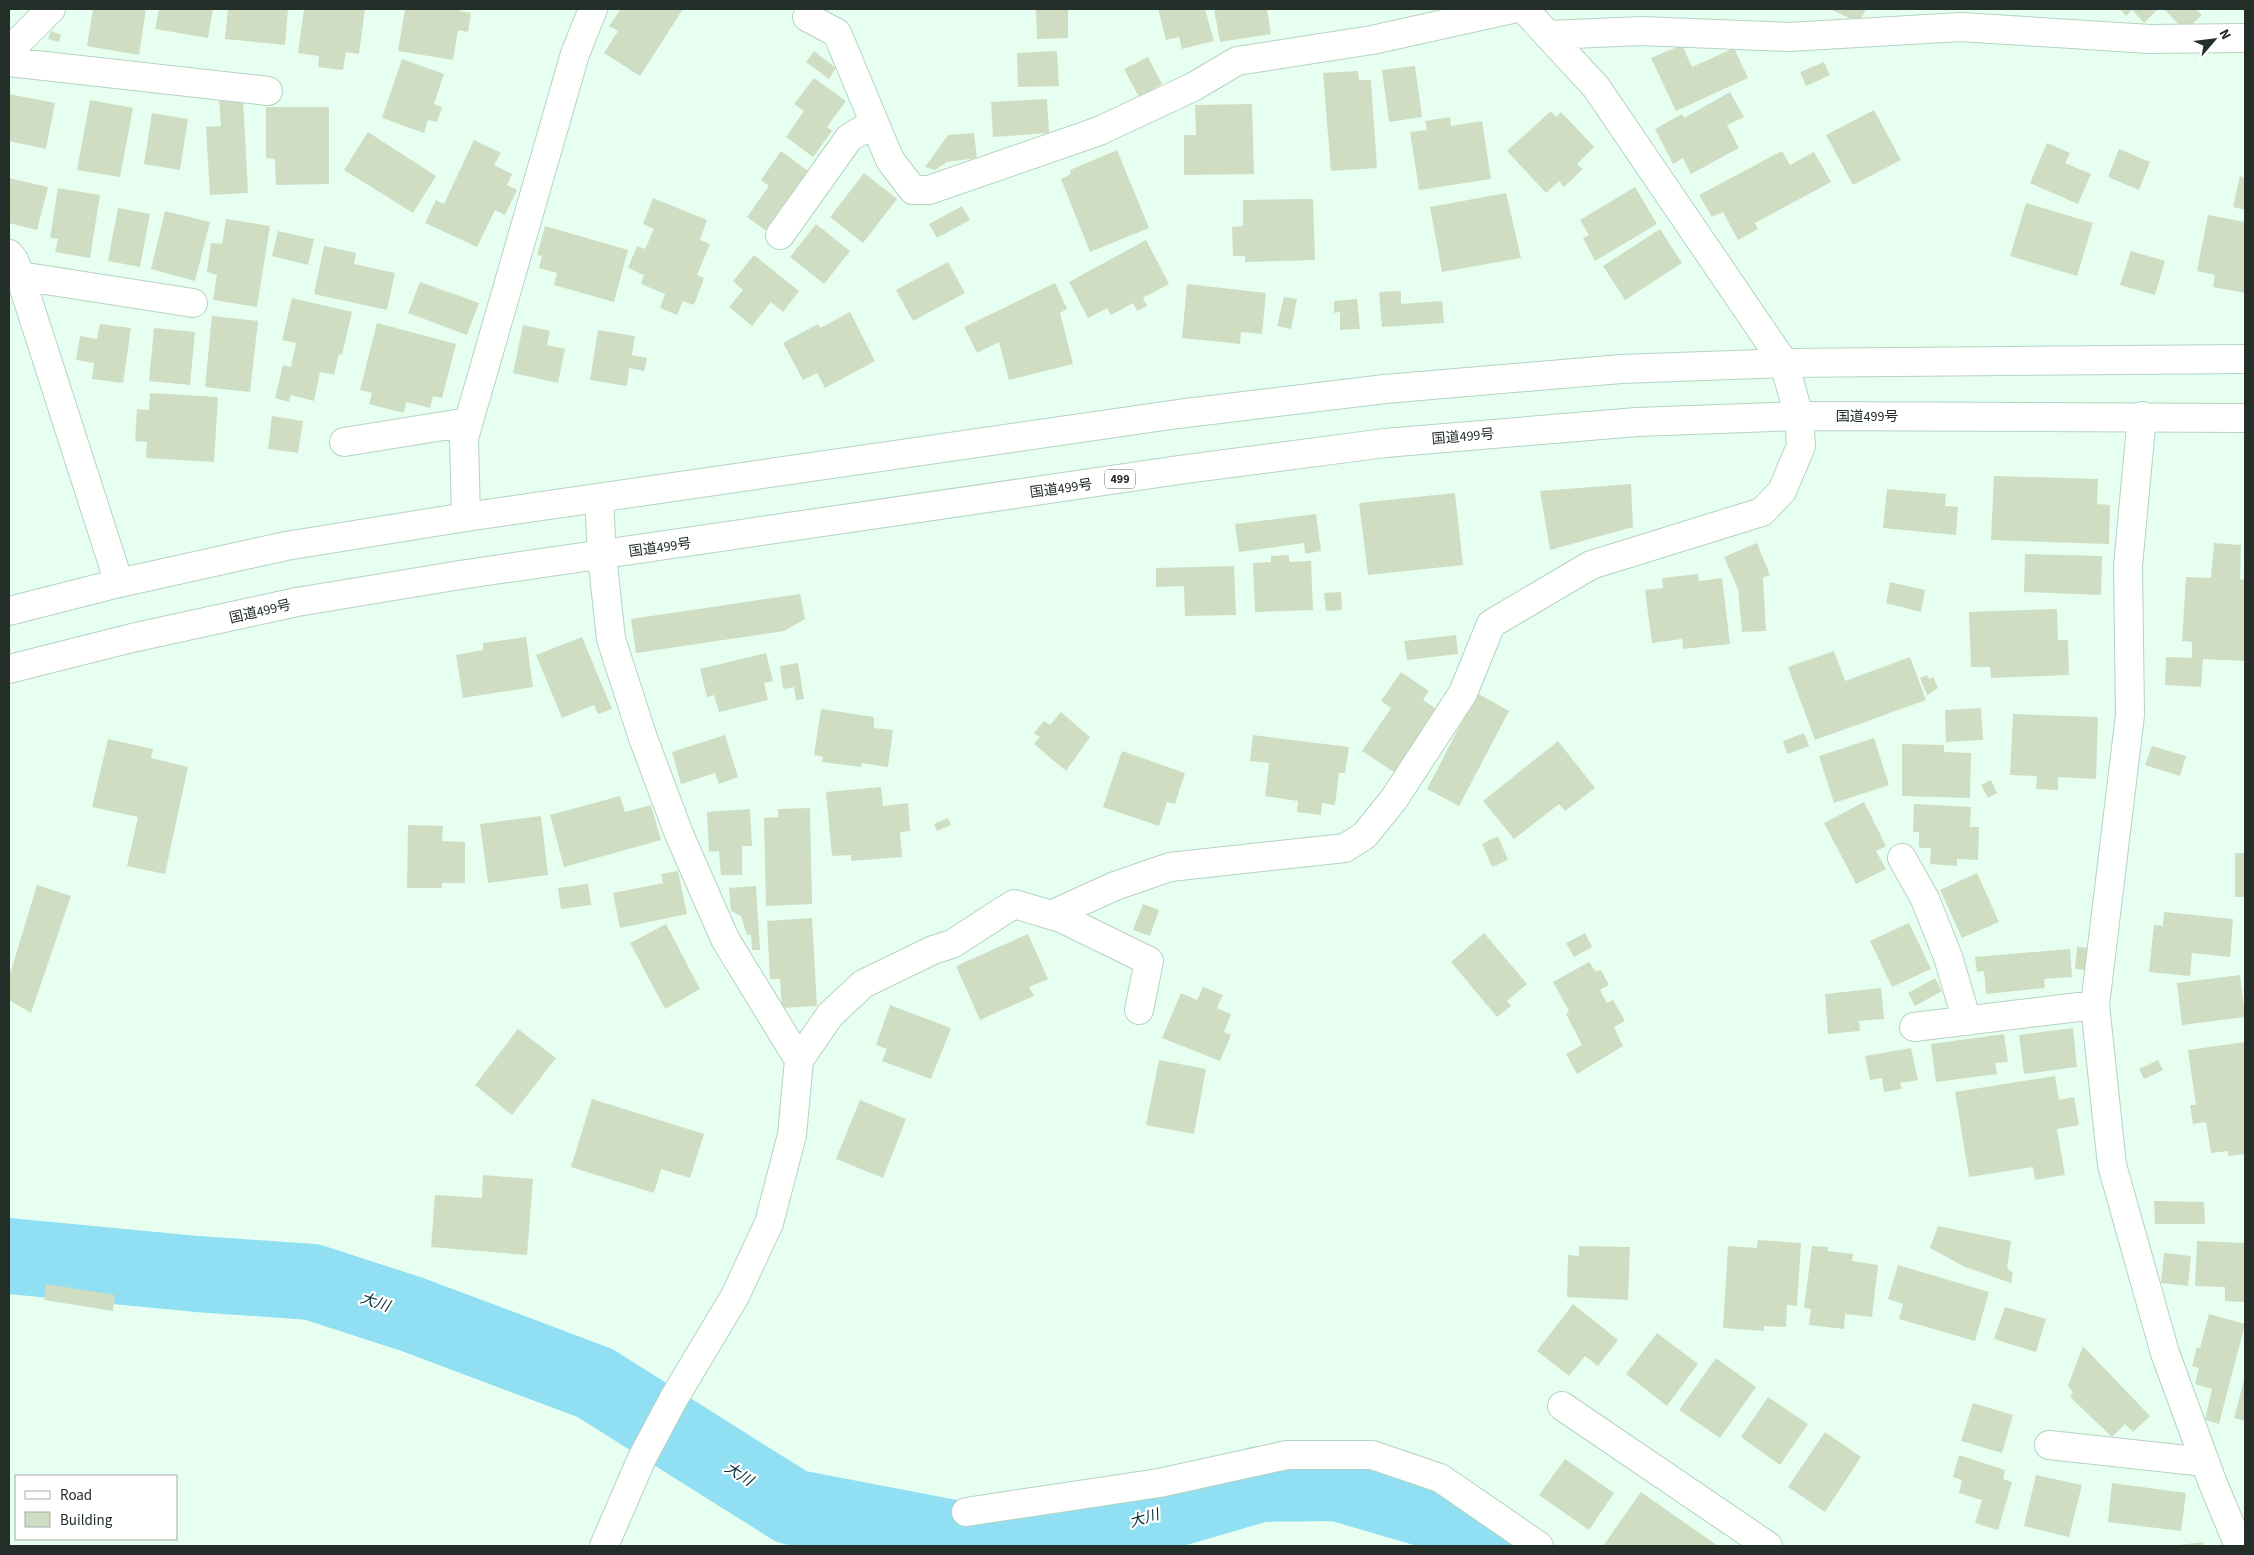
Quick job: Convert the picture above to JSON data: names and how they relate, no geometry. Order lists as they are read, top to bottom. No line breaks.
{"streets":{"main road":["国道499号","499"]},"water":["大川"],"legend":["Road","Building"],"north":"top right"}
